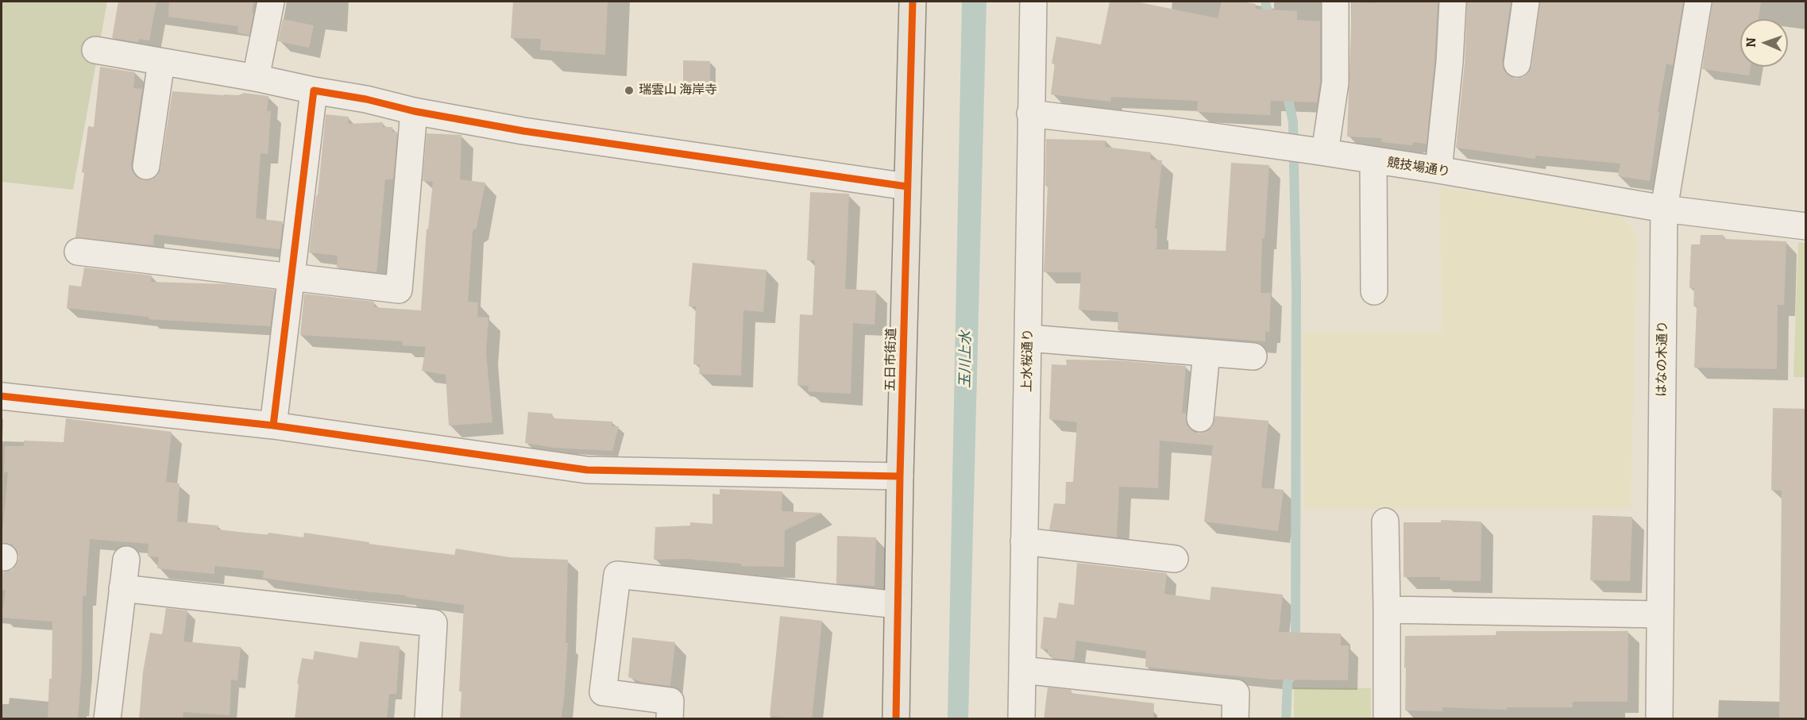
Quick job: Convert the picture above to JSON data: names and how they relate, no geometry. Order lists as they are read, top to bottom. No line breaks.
{"streets":{"main road":["五日市街道"],"street":["競技場通り","はなの木通り","上水桜通り"]},"crossings":[["競技場通り","はなの木通り"],["競技場通り","上水桜通り"]],"water":["玉川上水"],"places":["瑞雲山 海岸寺"],"north":"left"}
